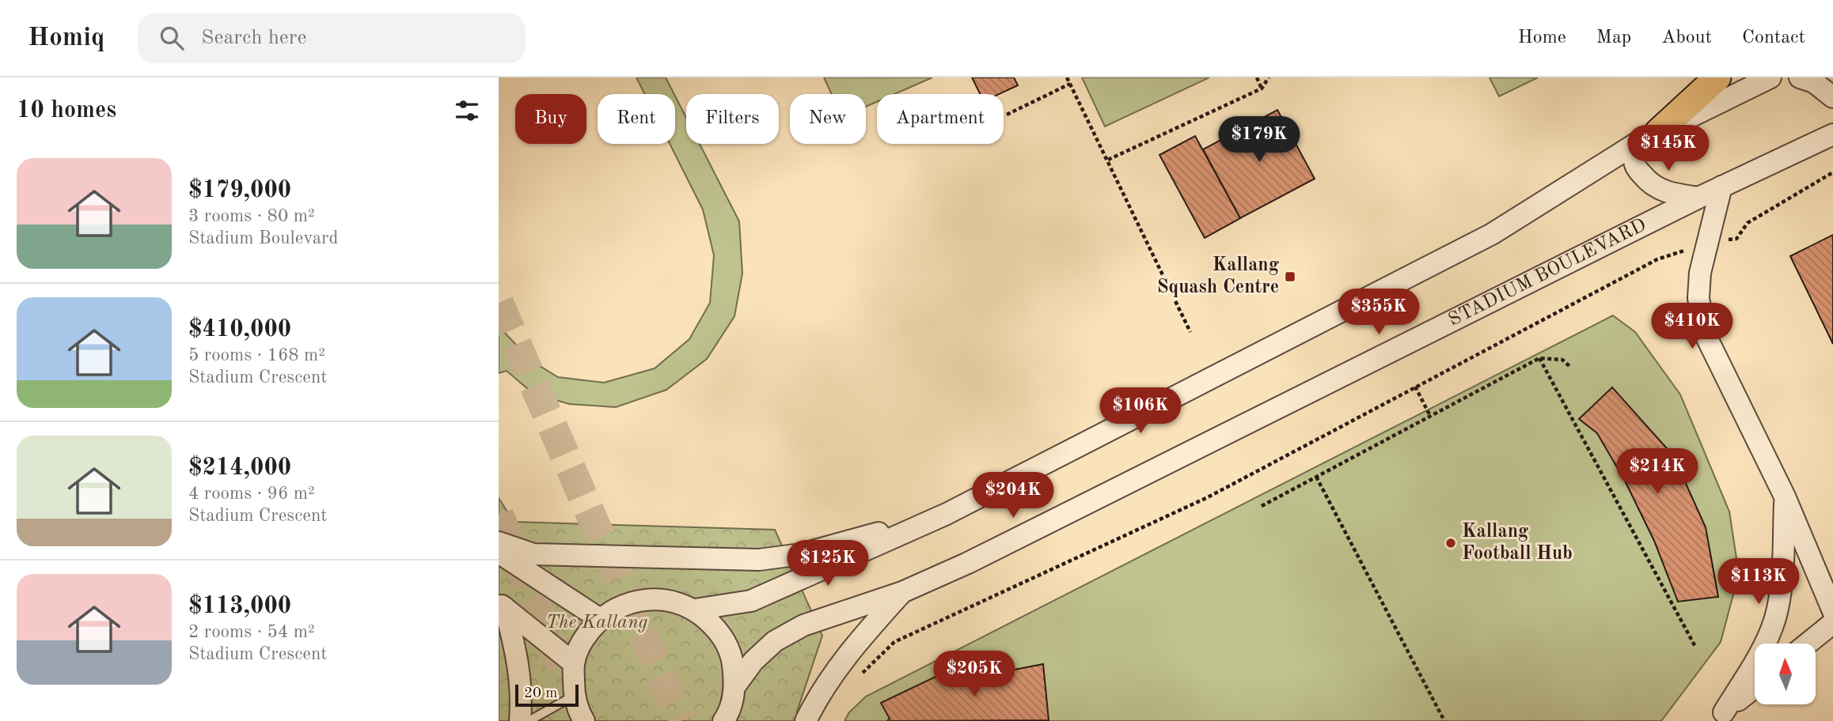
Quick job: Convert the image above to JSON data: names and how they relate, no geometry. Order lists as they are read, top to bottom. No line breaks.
{"streets":{"street":["STADIUM BOULEVARD"]},"parks":["The Kallang"],"places":{"transit":["Kallang Squash Centre"],"other":["Kallang Football Hub"]},"scale_bar":"20 m","north":"top","page":{"header":"Homiq","search":"Search here","nav":["Home","Map","About","Contact"],"heading":"10 homes","chip":["Buy","Rent","Filters","New","Apartment"],"price":["$179K","$145K","$355K","$410K","$106K","$214K","$204K","$125K","$113K","$205K"],"list":[{"name":"$179,000","note":"3 rooms · 80 m² · Stadium Boulevard"},{"name":"$410,000","note":"5 rooms · 168 m² · Stadium Crescent"},{"name":"$214,000","note":"4 rooms · 96 m² · Stadium Crescent"},{"name":"$113,000","note":"2 rooms · 54 m² · Stadium Crescent"}],"scale":"20 m"}}
